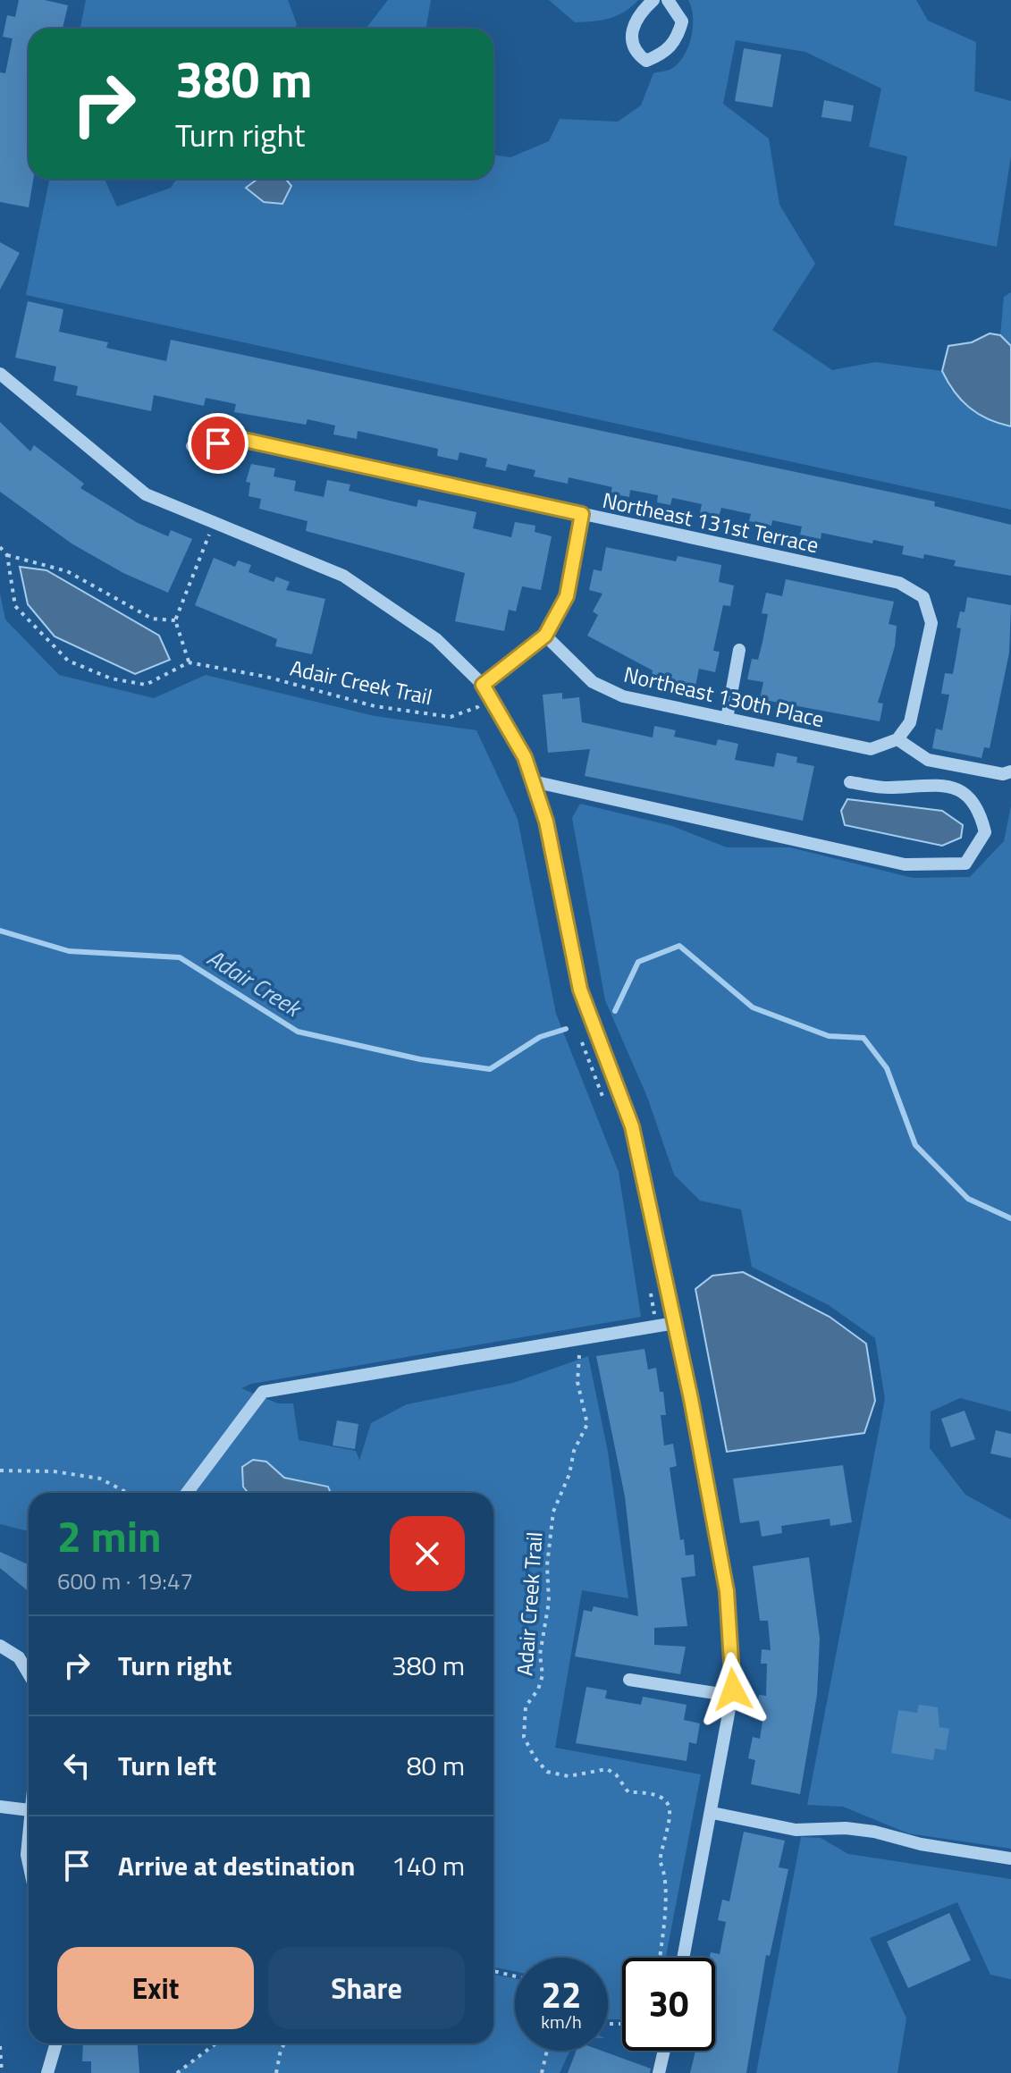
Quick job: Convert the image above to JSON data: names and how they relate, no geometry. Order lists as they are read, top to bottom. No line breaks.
{"streets":{"street":["Northeast 131st Terrace","Northeast 130th Place"],"path":["Adair Creek Trail"]},"crossings":[["Northeast 131st Terrace","Northeast 130th Place"]],"water":["Adair Creek"],"page":{"turn":["380 m","Turn right"],"heading":["2 min","600 m · 19:47"],"list":[{"name":"Turn right","value":"380 m"},{"name":"Turn left","value":"80 m"},{"name":"Arrive at destination","value":"140 m"}],"buttons":["Exit","Share"],"speed":"22 km/h","limit":"30"}}
